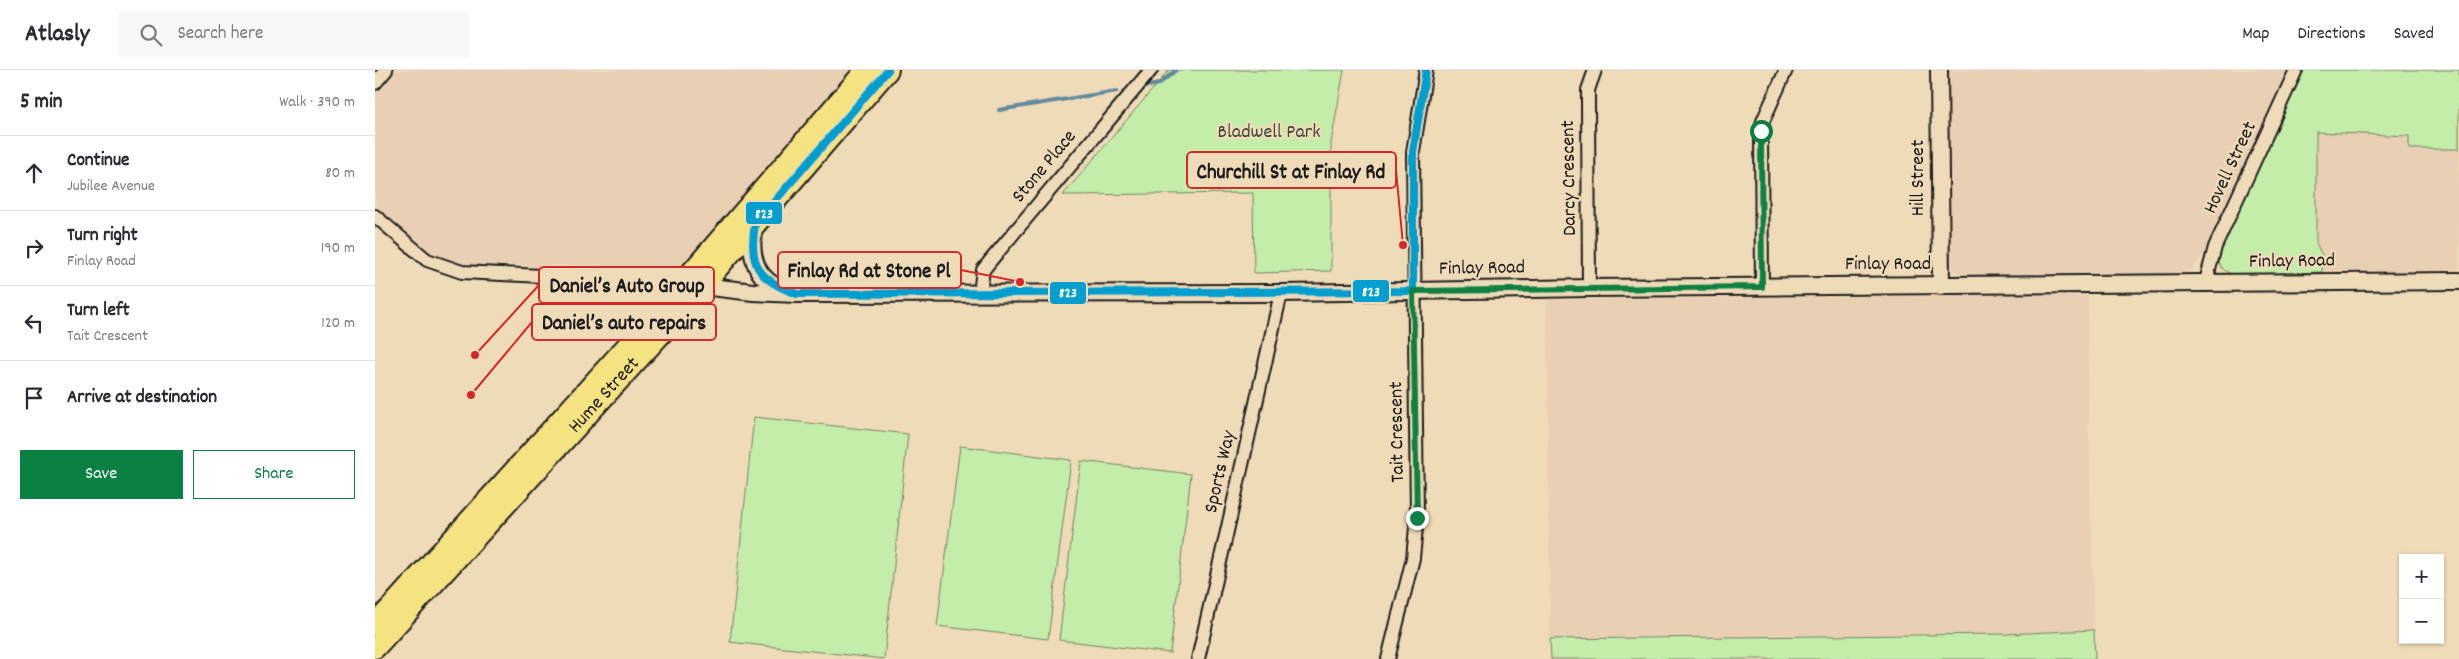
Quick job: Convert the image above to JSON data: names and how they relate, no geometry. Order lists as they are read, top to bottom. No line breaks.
{"streets":{"main road":["Hume Street"],"street":["Stone Place","Hovell Street","Darcy Crescent","Hill Street","Finlay Road","Tait Crescent","Sports Way"]},"crossings":[["Stone Place","Finlay Road"],["Hovell Street","Finlay Road"],["Darcy Crescent","Finlay Road"],["Hill Street","Finlay Road"],["Finlay Road","Hume Street"],["Finlay Road","Tait Crescent"],["Finlay Road","Sports Way"]],"parks":["Bladwell Park"],"places":["Churchill St at Finlay Rd","Finlay Rd at Stone Pl","Daniel’s Auto Group","Daniel’s auto repairs"],"lines":["transit line 823"],"page":{"header":"Atlasly","search":"Search here","nav":["Map","Directions","Saved"],"heading":["5 min","Walk · 390 m"],"list":[["Continue","Jubilee Avenue","80 m"],["Turn right","Finlay Road","190 m"],["Turn left","Tait Crescent","120 m"],"Arrive at destination"],"buttons":["Save","Share"],"map_buttons":["+","−"]}}
